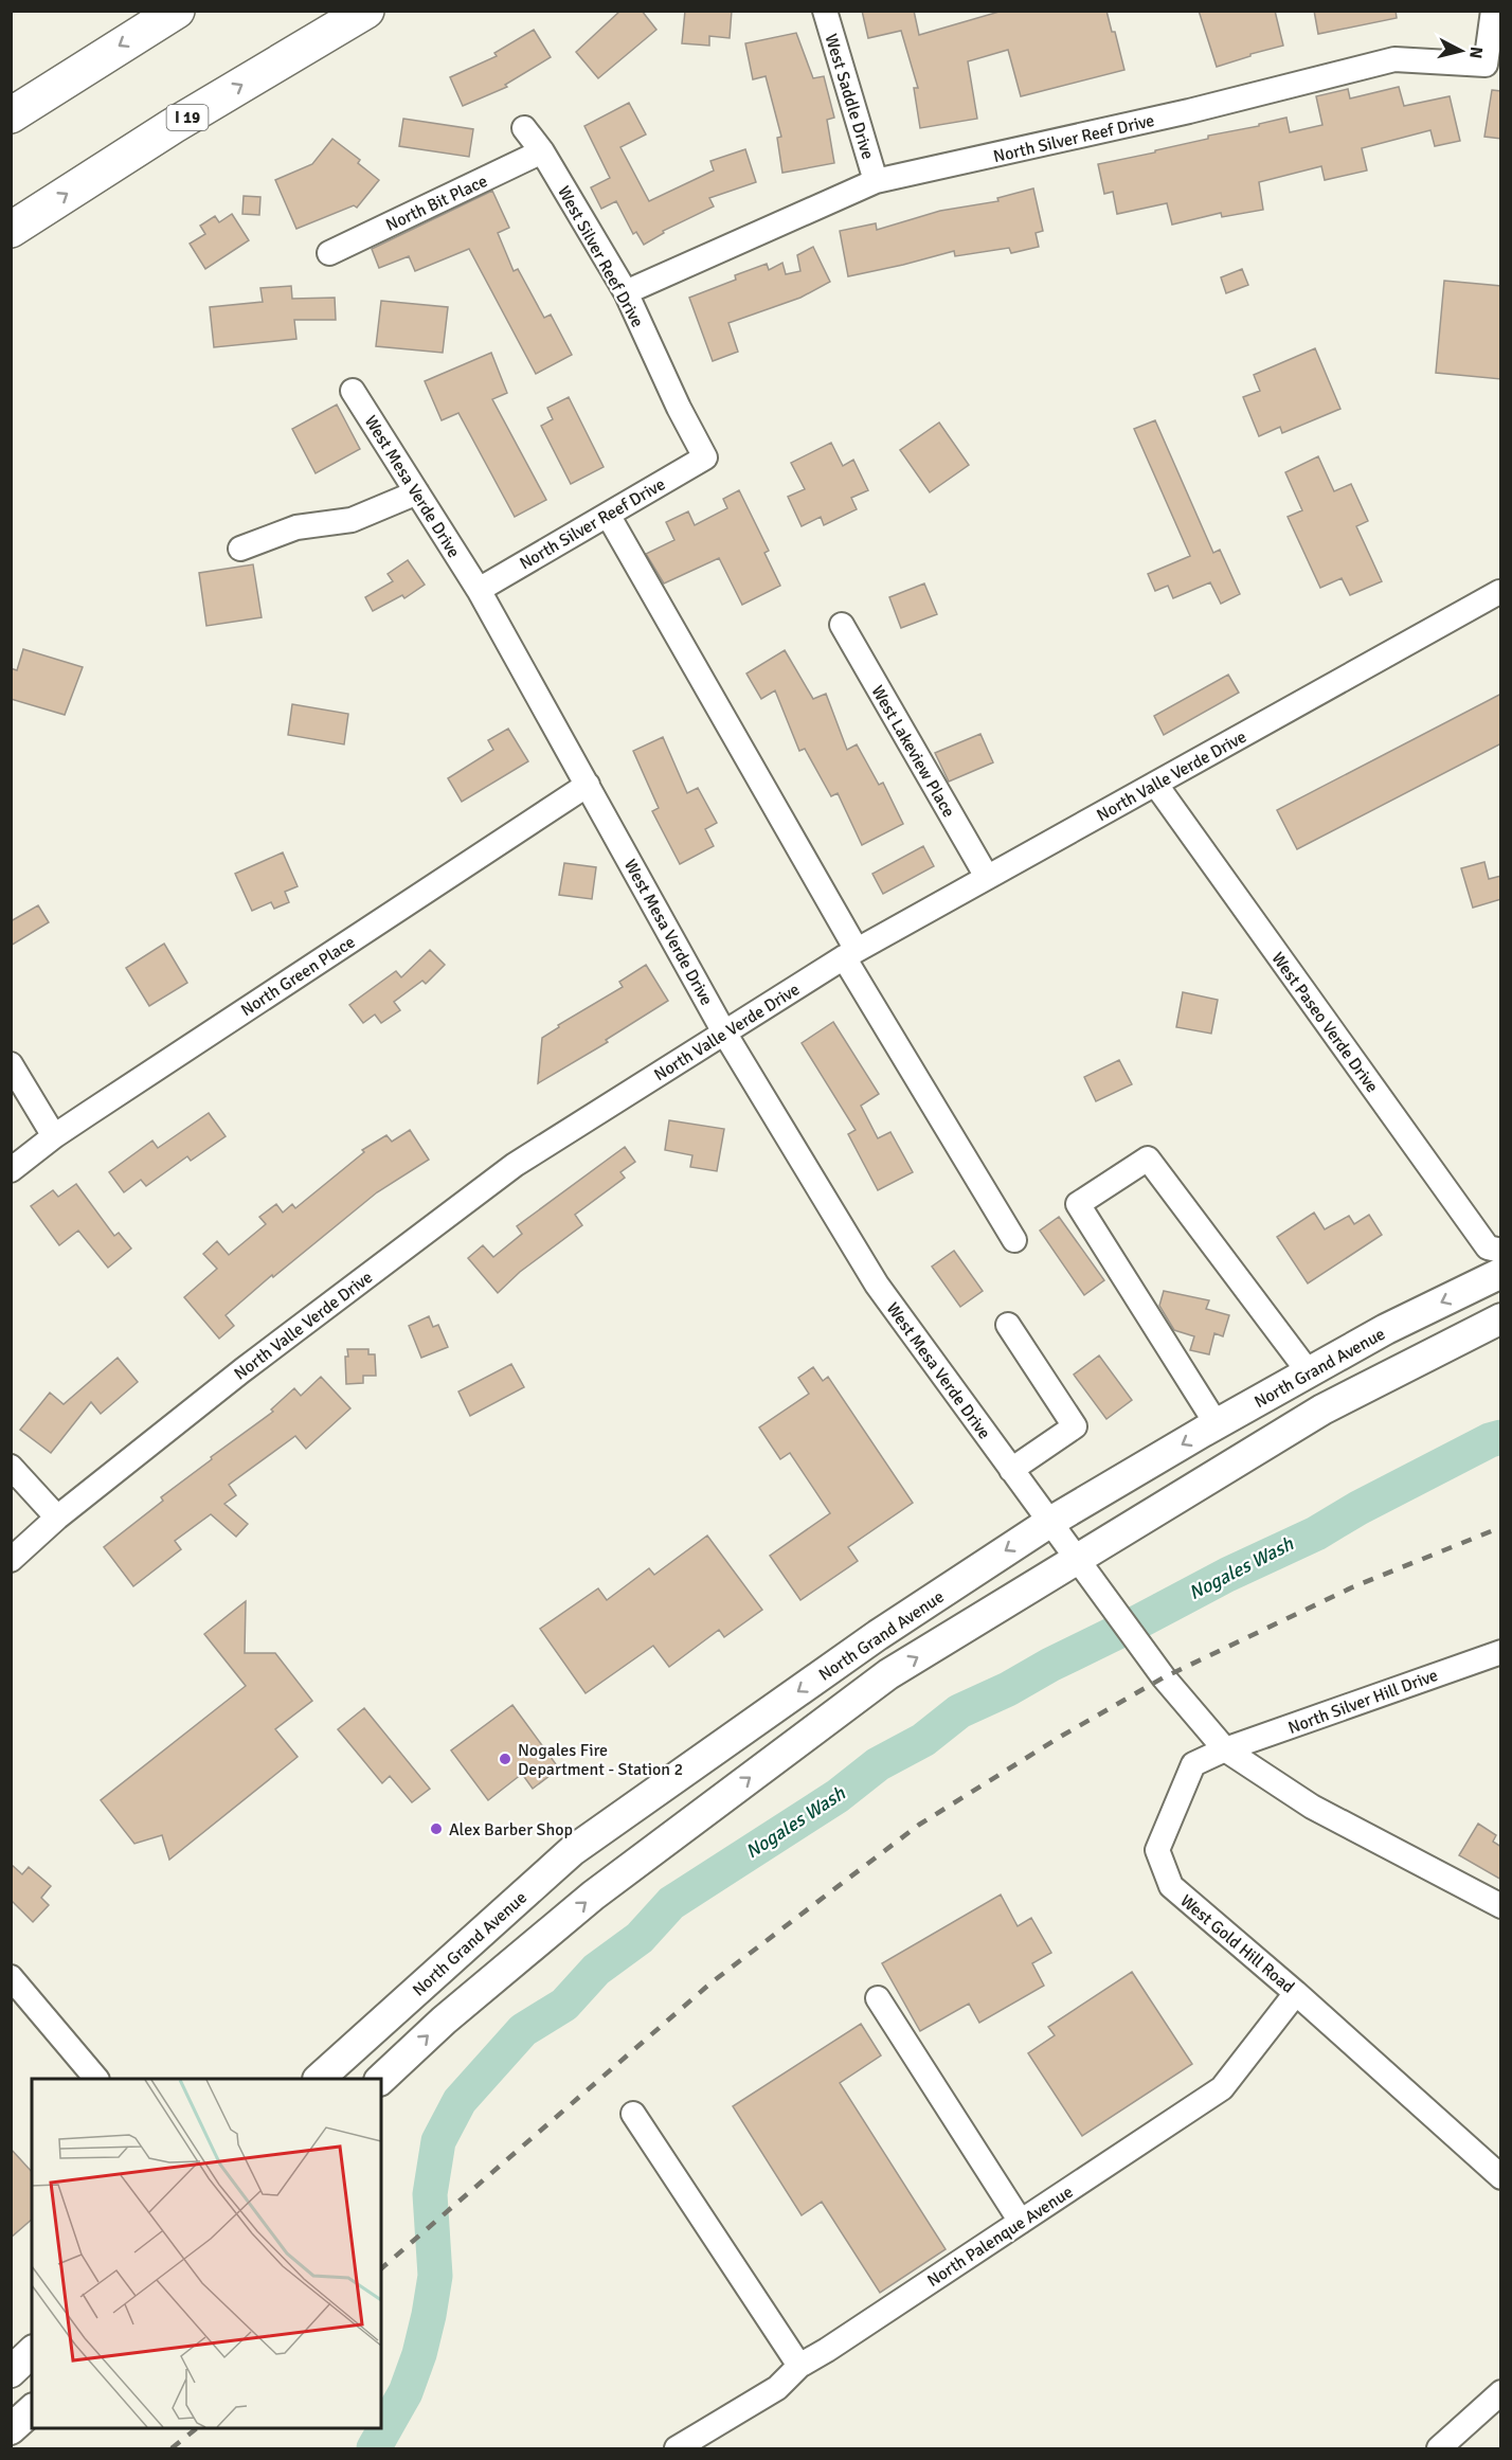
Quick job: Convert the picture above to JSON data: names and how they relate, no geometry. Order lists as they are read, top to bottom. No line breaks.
{"streets":{"highway":["I 19"],"main road":["North Grand Avenue"],"street":["West Saddle Drive","North Silver Reef Drive","North Bit Place","West Silver Reef Drive","West Mesa Verde Drive","West Lakeview Place","North Valle Verde Drive","North Green Place","West Paseo Verde Drive","North Silver Hill Drive","West Gold Hill Road","North Palenque Avenue"]},"crossings":[["West Saddle Drive","North Silver Reef Drive"],["North Silver Reef Drive","West Silver Reef Drive"],["North Silver Reef Drive","West Mesa Verde Drive"],["North Bit Place","West Silver Reef Drive"],["West Mesa Verde Drive","North Valle Verde Drive"],["West Mesa Verde Drive","North Green Place"],["West Mesa Verde Drive","North Grand Avenue"],["West Lakeview Place","North Valle Verde Drive"],["North Valle Verde Drive","West Paseo Verde Drive"],["North Silver Hill Drive","West Gold Hill Road"],["West Gold Hill Road","North Palenque Avenue"]],"water":["Nogales Wash"],"places":["Nogales Fire Department - Station 2","Alex Barber Shop"],"north":"right"}
